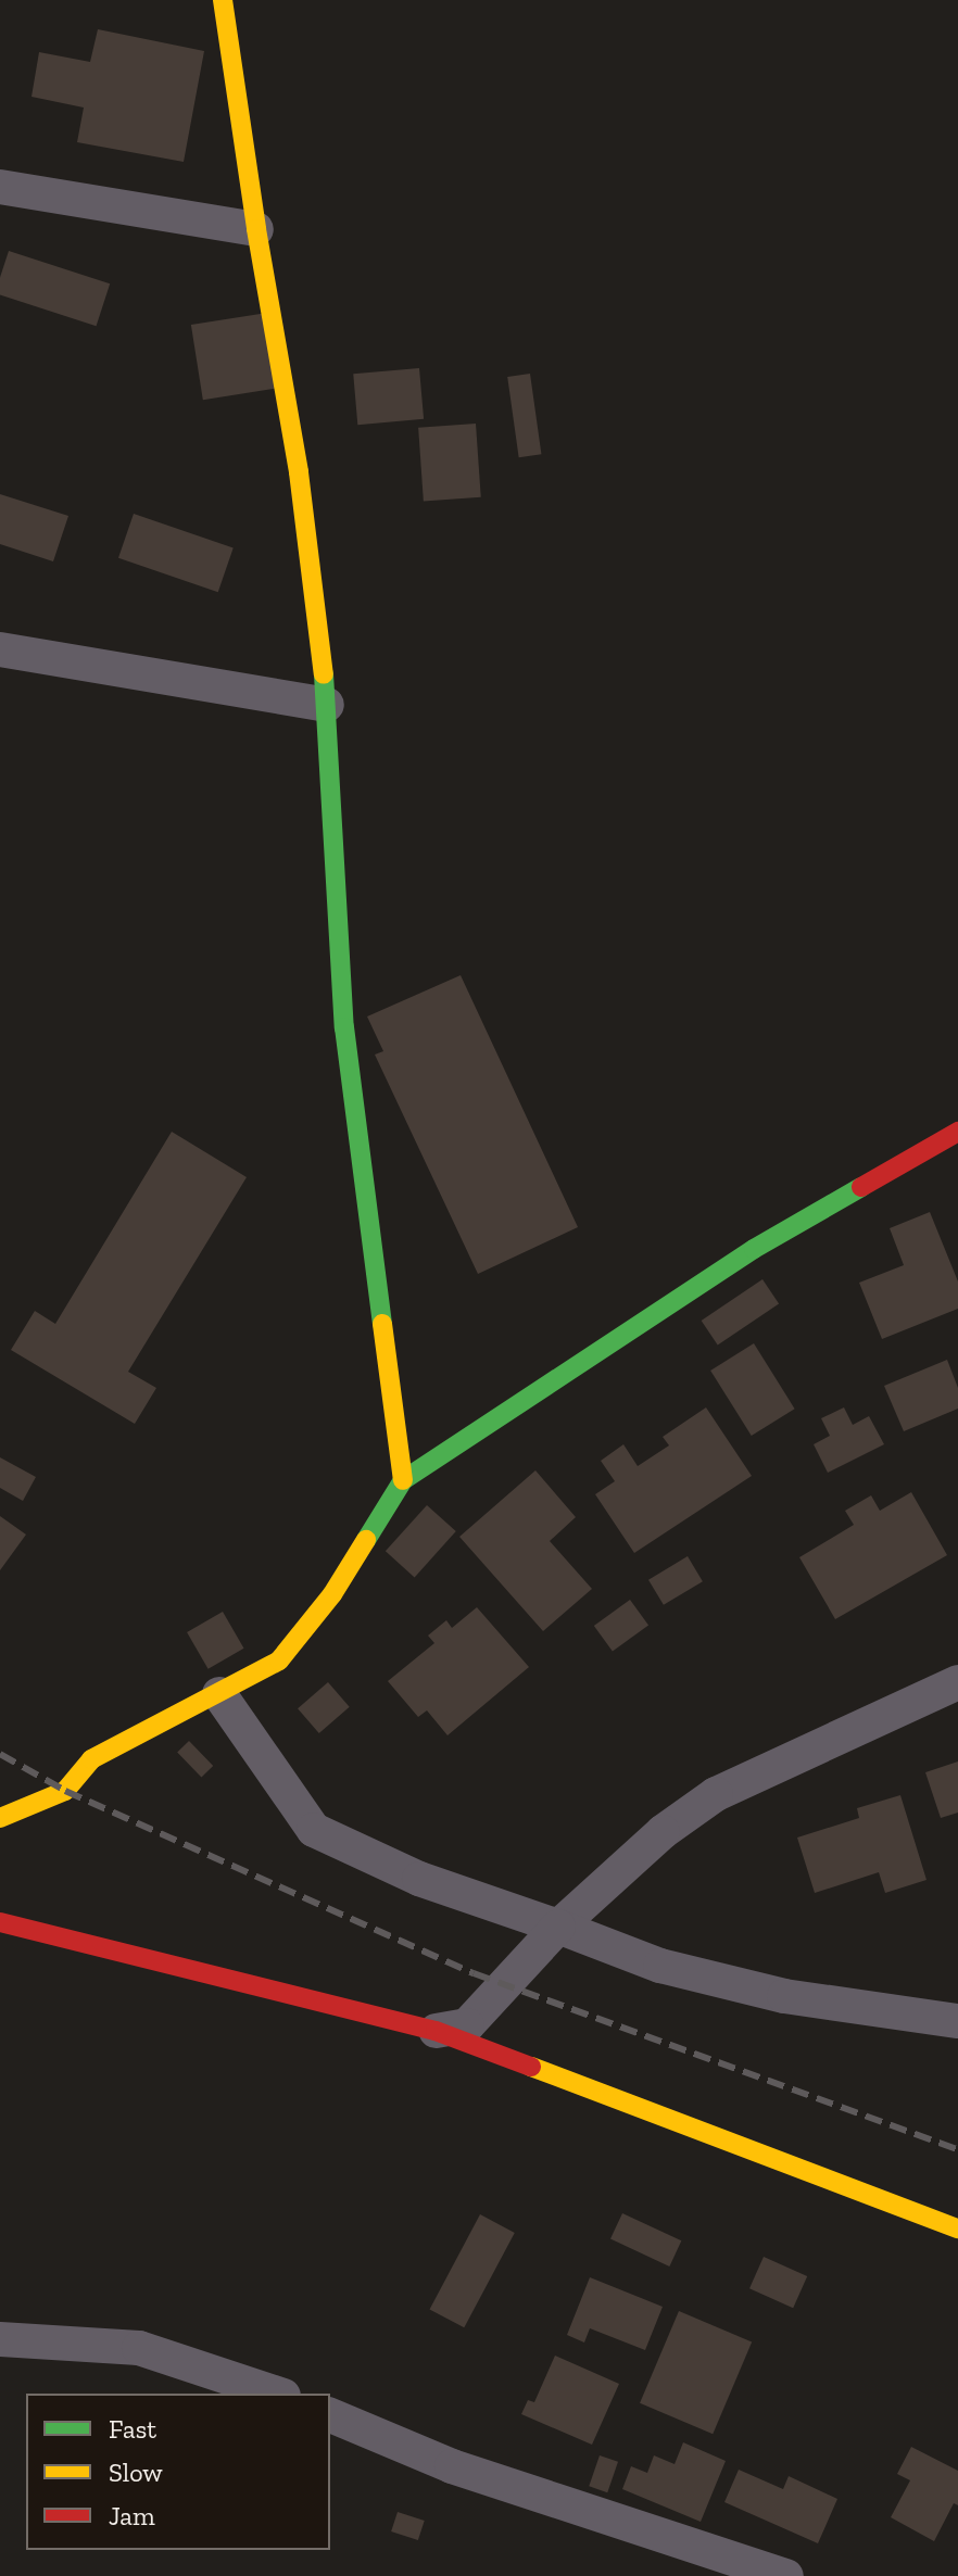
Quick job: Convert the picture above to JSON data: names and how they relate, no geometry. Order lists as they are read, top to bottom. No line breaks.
{"legend":["Fast","Slow","Jam"]}
